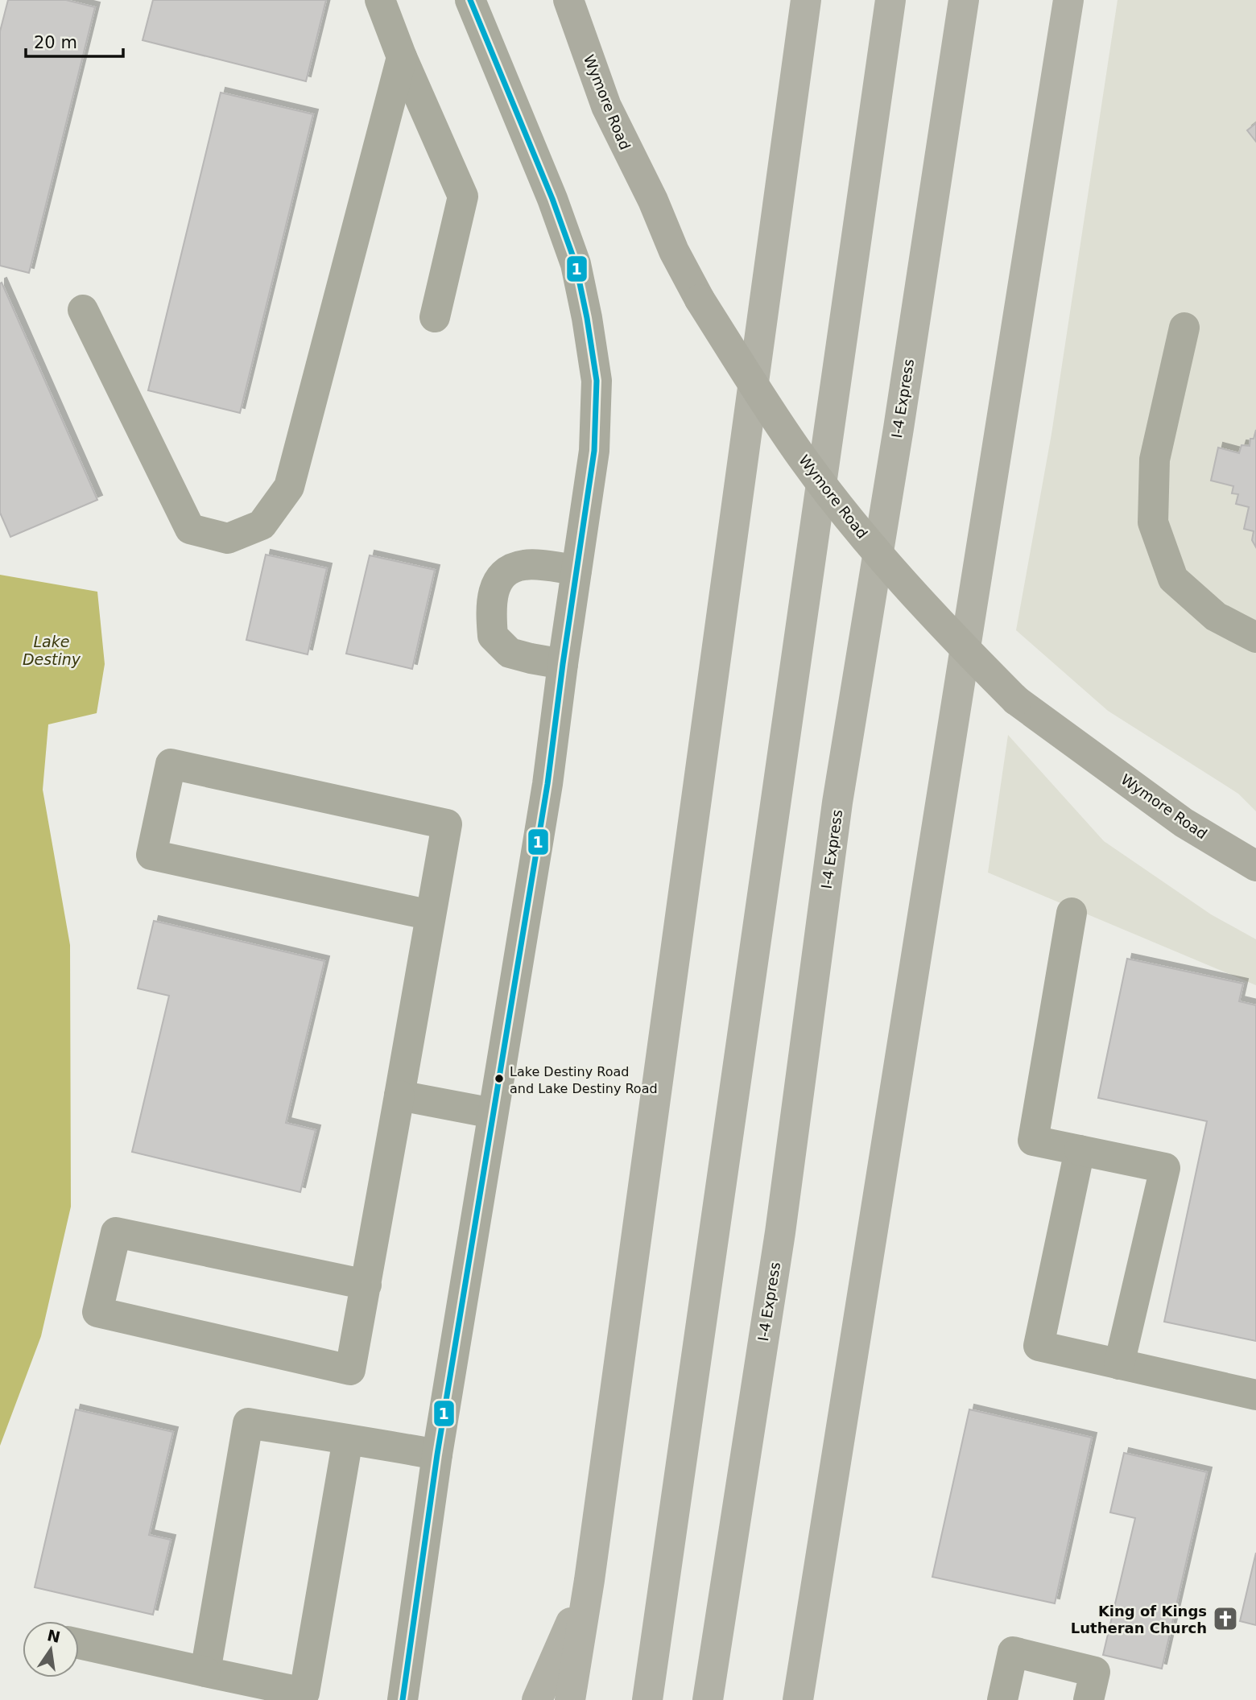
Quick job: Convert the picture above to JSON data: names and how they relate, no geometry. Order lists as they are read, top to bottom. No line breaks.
{"streets":{"highway":["I-4 Express"],"main road":["Wymore Road"]},"water":["Lake Destiny"],"places":{"other":["Lake Destiny Road and Lake Destiny Road"],"church":["King of Kings Lutheran Church"]},"lines":["transit line 1"],"scale_bar":"20 m","north":"top"}
